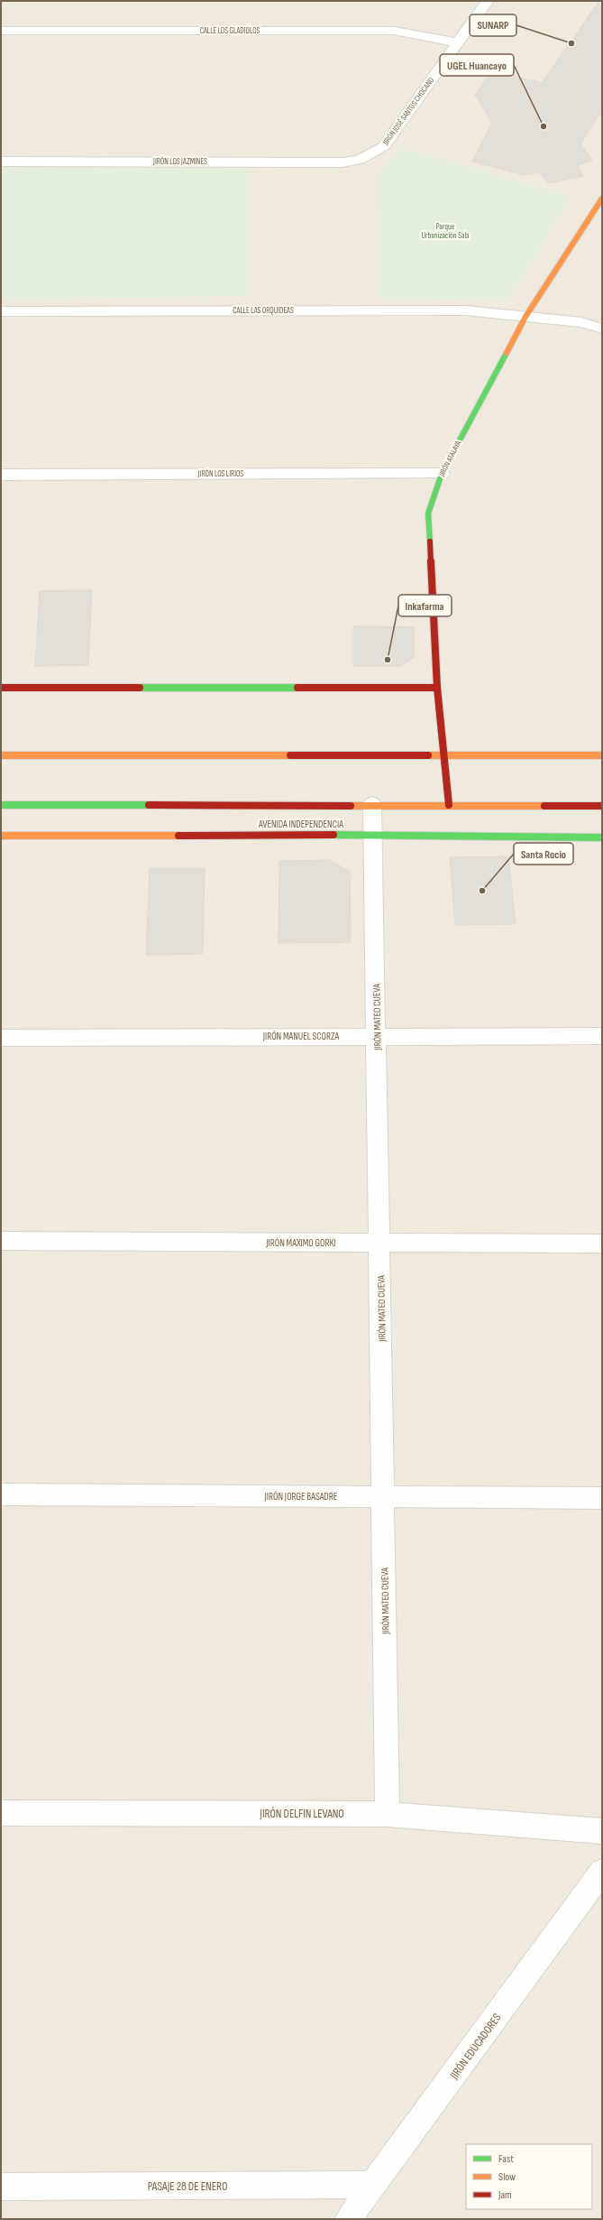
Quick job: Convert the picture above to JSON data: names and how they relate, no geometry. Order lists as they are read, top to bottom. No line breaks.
{"streets":{"street":["CALLE LOS GLADIOLOS","JIRÓN JOSÉ SANTOS CHOCANO","JIRÓN LOS JAZMINES","CALLE LAS ORQUIDEAS","JIRÓN ATALAYA","JIRÓN LOS LIRIOS","AVENIDA INDEPENDENCIA","JIRÓN MATEO CUEVA","JIRÓN MANUEL SCORZA","JIRÓN MAXIMO GORKI","JIRÓN JORGE BASADRE","JIRÓN DELFIN LEVANO","JIRÓN EDUCADORES","PASAJE 28 DE ENERO"]},"crossings":[["CALLE LOS GLADIOLOS","JIRÓN JOSÉ SANTOS CHOCANO"],["JIRÓN JOSÉ SANTOS CHOCANO","JIRÓN LOS JAZMINES"],["CALLE LAS ORQUIDEAS","JIRÓN ATALAYA"],["JIRÓN ATALAYA","JIRÓN LOS LIRIOS"],["JIRÓN ATALAYA","AVENIDA INDEPENDENCIA"],["AVENIDA INDEPENDENCIA","JIRÓN MATEO CUEVA"],["JIRÓN MATEO CUEVA","JIRÓN MANUEL SCORZA"],["JIRÓN MATEO CUEVA","JIRÓN MAXIMO GORKI"],["JIRÓN MATEO CUEVA","JIRÓN JORGE BASADRE"],["JIRÓN MATEO CUEVA","JIRÓN DELFIN LEVANO"],["JIRÓN EDUCADORES","PASAJE 28 DE ENERO"]],"parks":["Parque Urbanización Sala"],"places":["SUNARP","UGEL Huancayo","Inkafarma","Santa Rocio"],"legend":["Fast","Slow","Jam"]}
